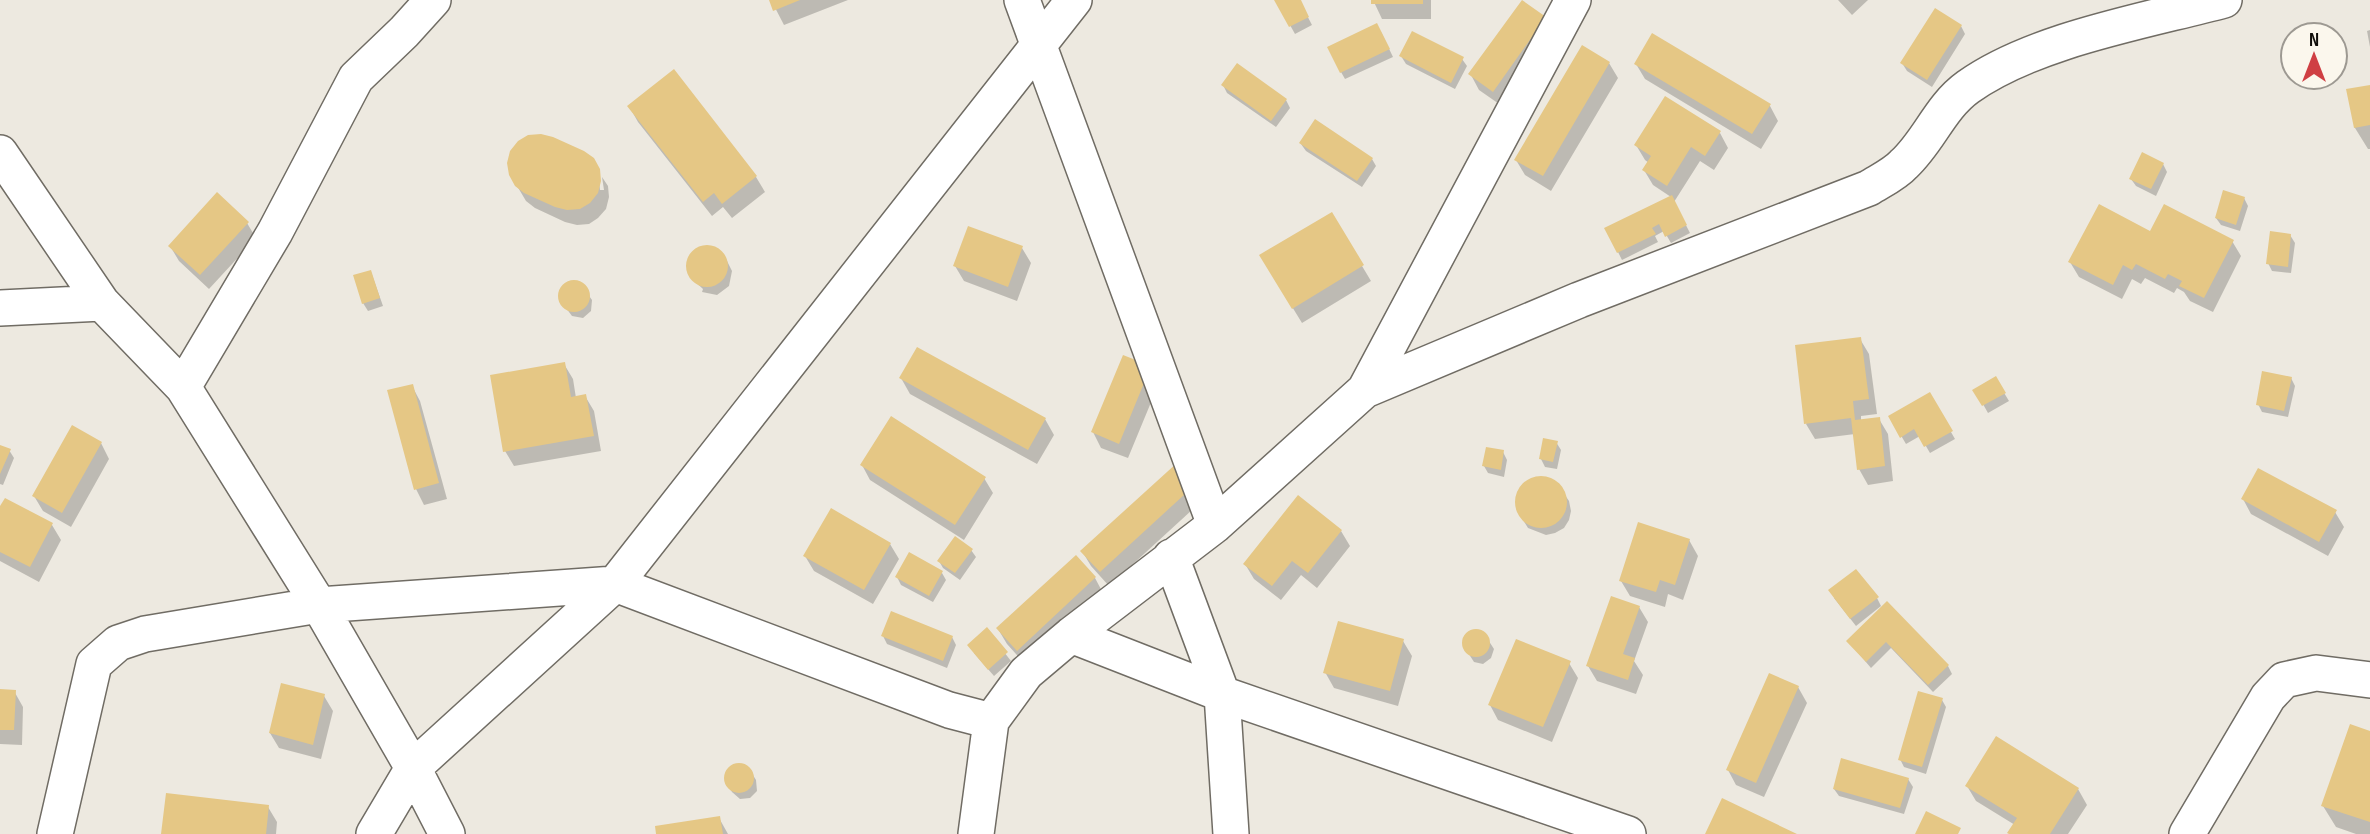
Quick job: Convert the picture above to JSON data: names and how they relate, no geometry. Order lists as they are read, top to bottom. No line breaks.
{"north":"top"}
